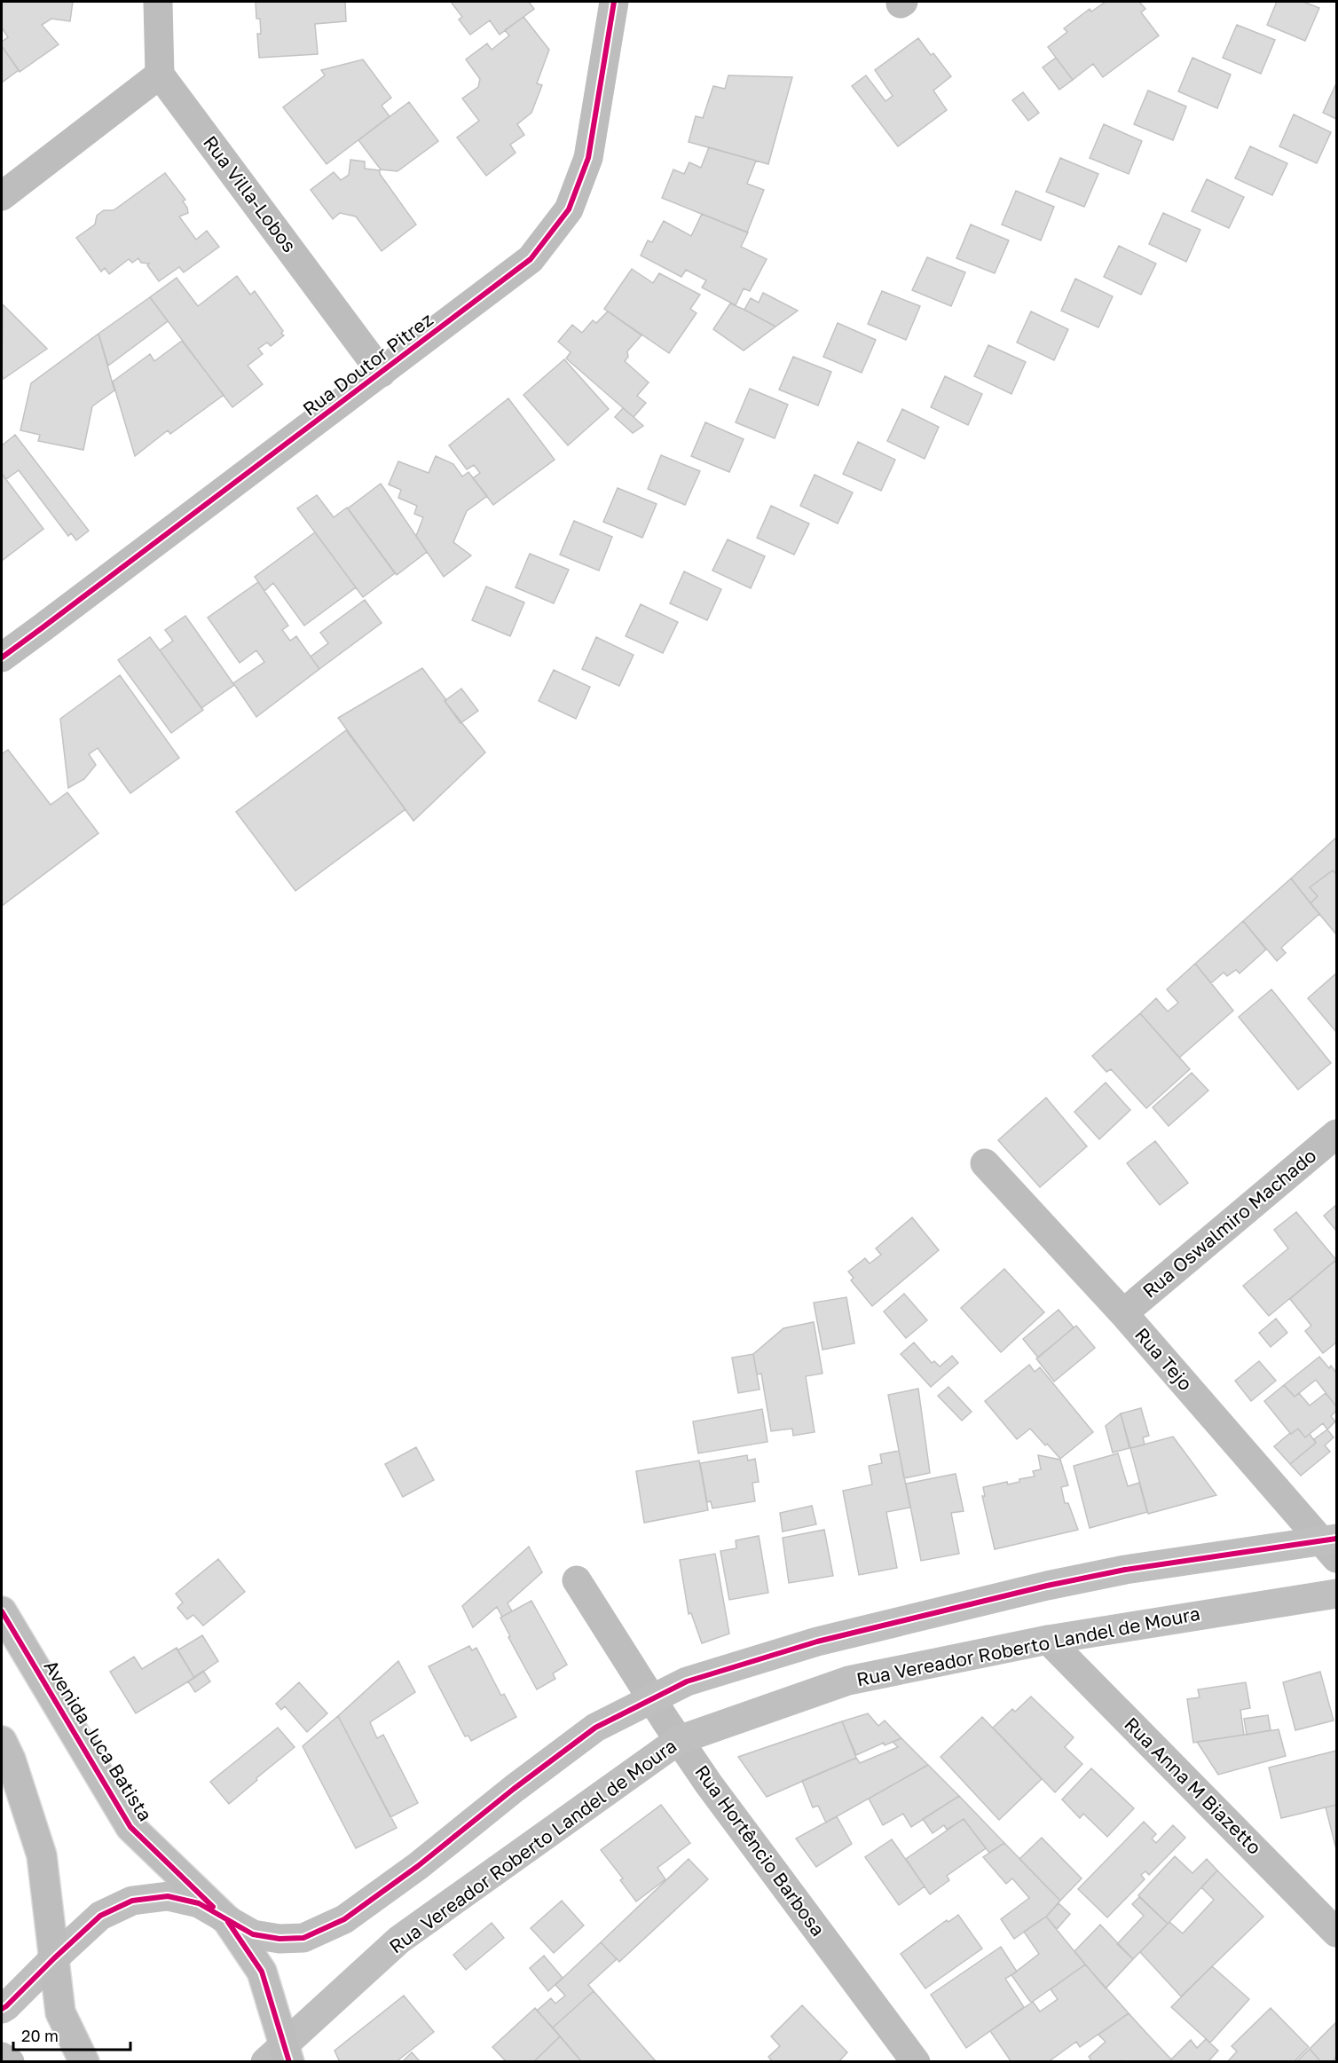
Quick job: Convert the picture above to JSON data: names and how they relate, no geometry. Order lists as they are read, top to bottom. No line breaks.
{"streets":{"street":["Rua Villa-Lobos","Rua Doutor Pitrez","Rua Oswalmiro Machado","Rua Tejo","Rua Vereador Roberto Landel de Moura","Avenida Juca Batista","Rua Anna M Biazetto","Rua Hortêncio Barbosa"]},"crossings":[["Rua Villa-Lobos","Rua Doutor Pitrez"],["Rua Oswalmiro Machado","Rua Tejo"],["Rua Vereador Roberto Landel de Moura","Avenida Juca Batista"],["Rua Vereador Roberto Landel de Moura","Rua Anna M Biazetto"],["Rua Vereador Roberto Landel de Moura","Rua Hortêncio Barbosa"]],"scale_bar":"20 m"}
